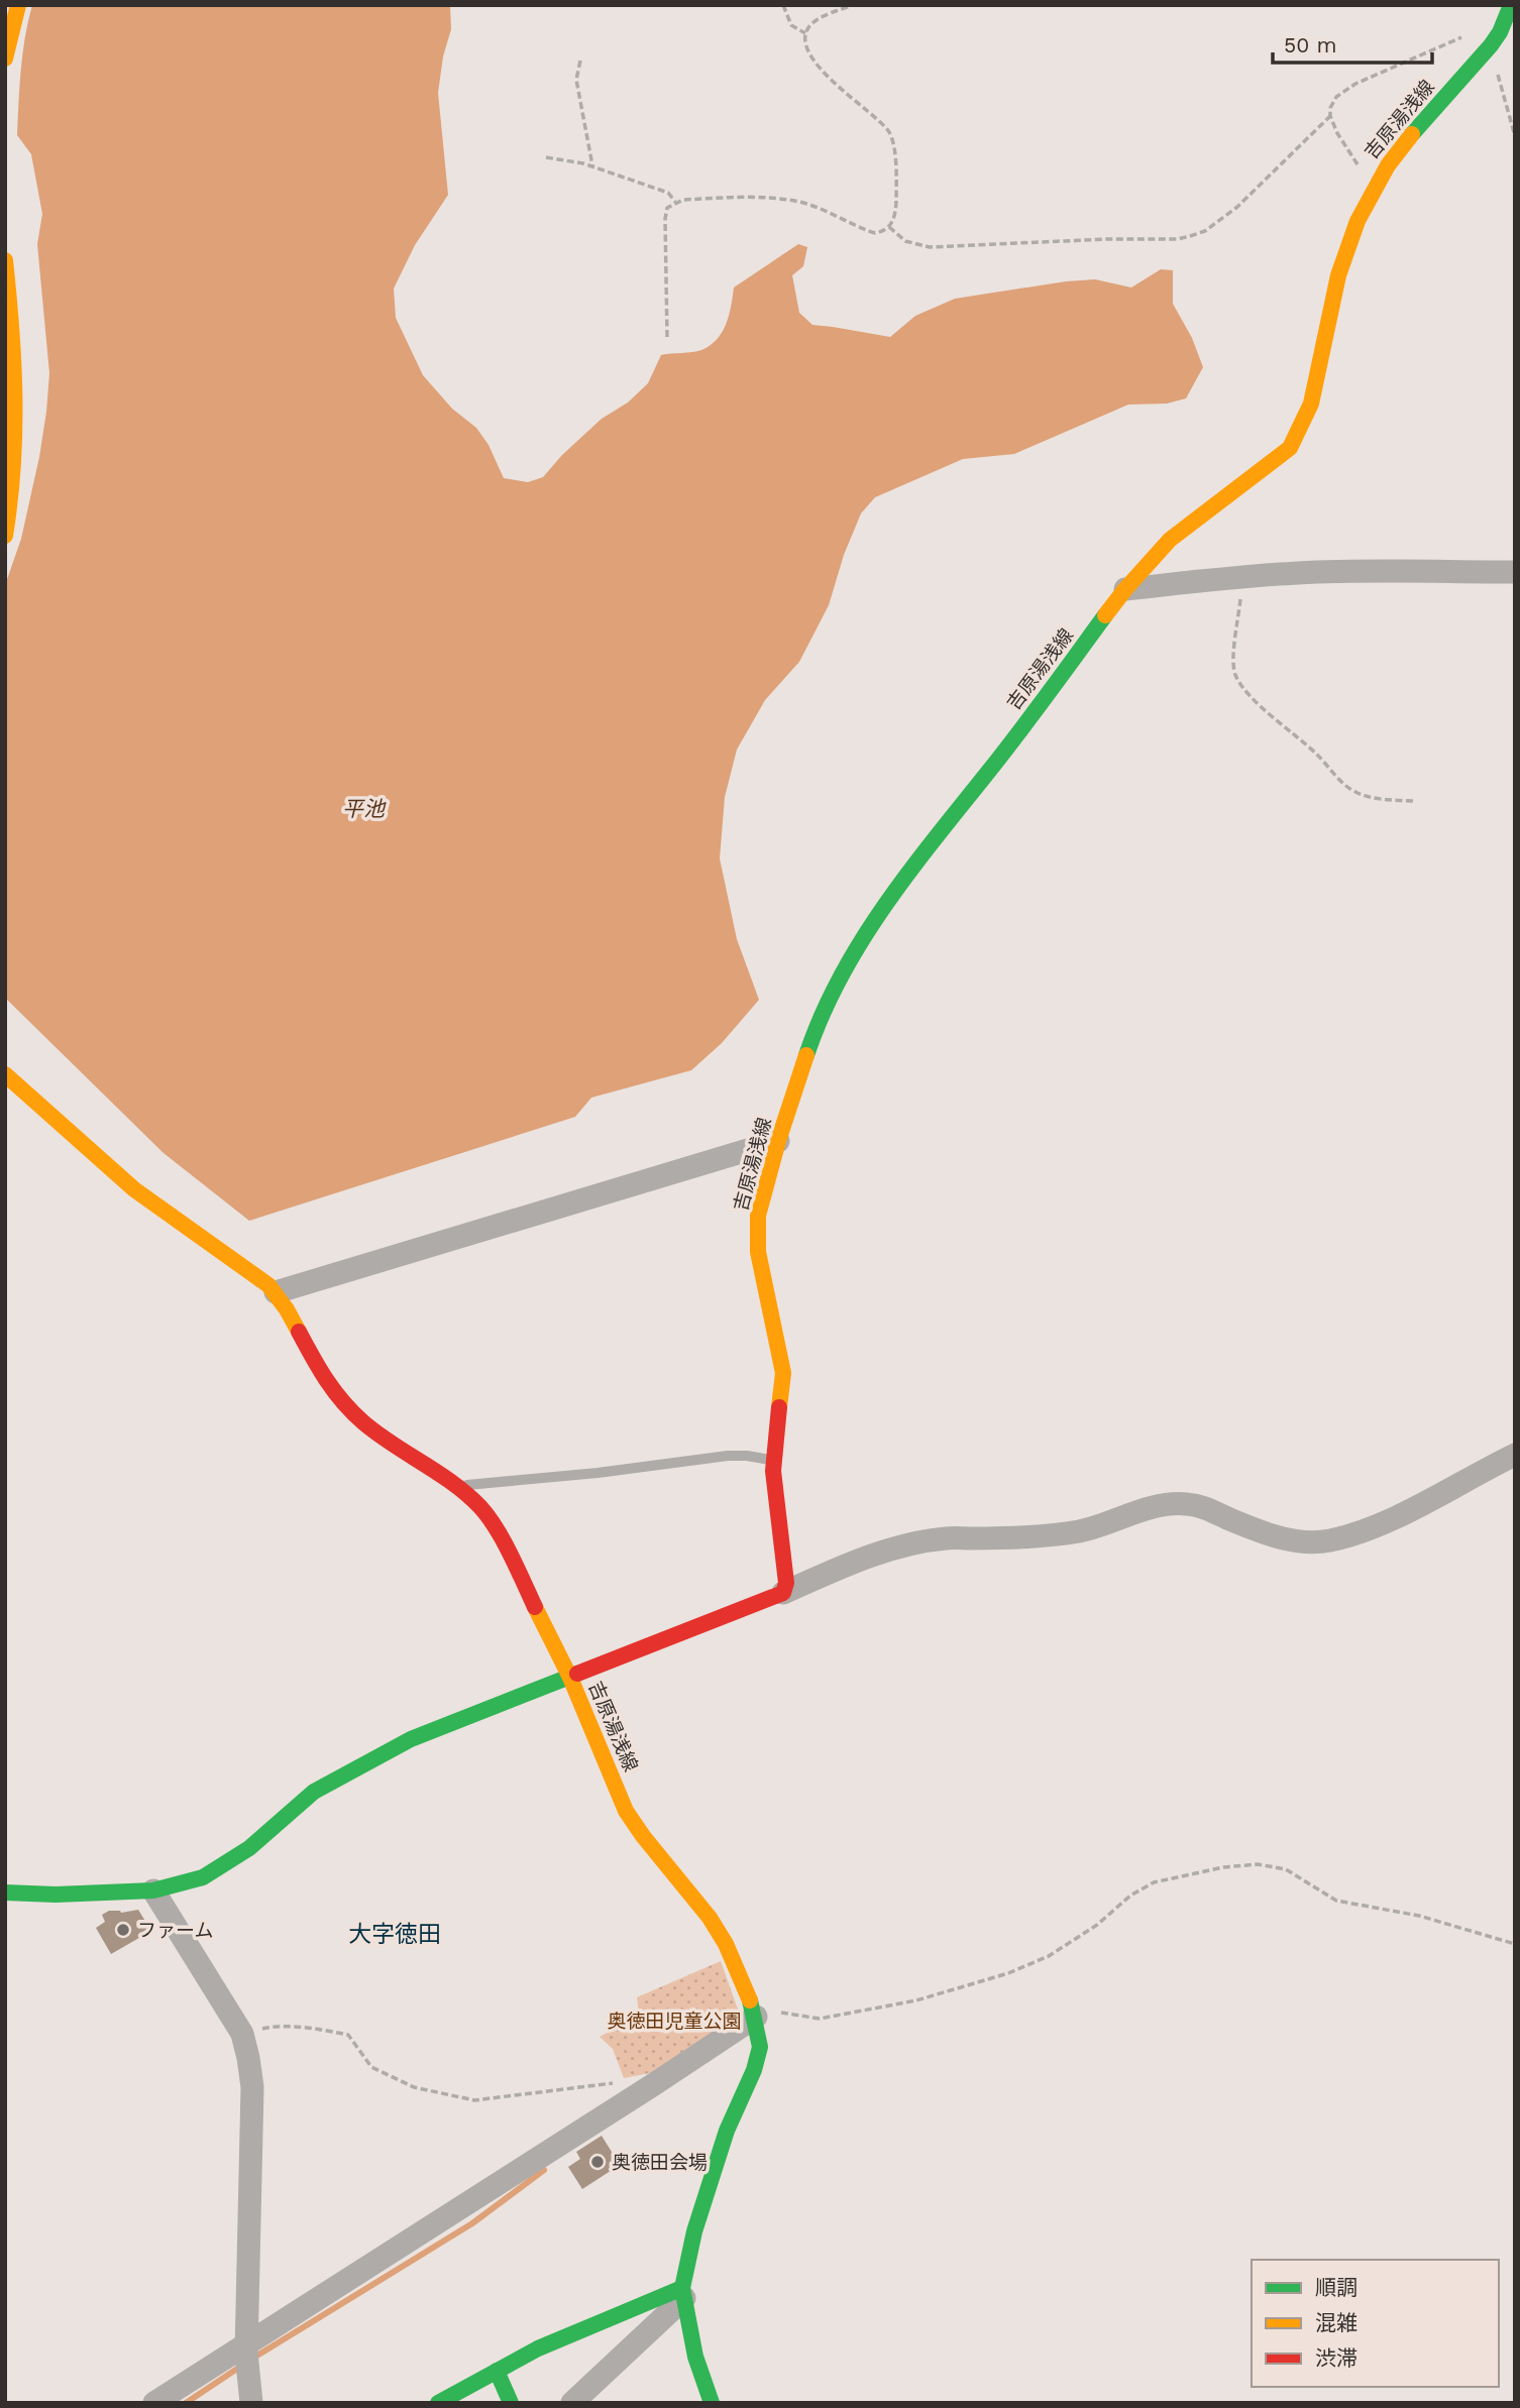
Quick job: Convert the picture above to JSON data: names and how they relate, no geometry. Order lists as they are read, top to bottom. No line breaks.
{"streets":{"main road":["吉原湯浅線"]},"districts":["大字徳田"],"water":["平池"],"parks":["奥徳田児童公園"],"places":["ファーム","奥徳田会場"],"legend":["順調","混雑","渋滞"],"scale_bar":"50 m"}
